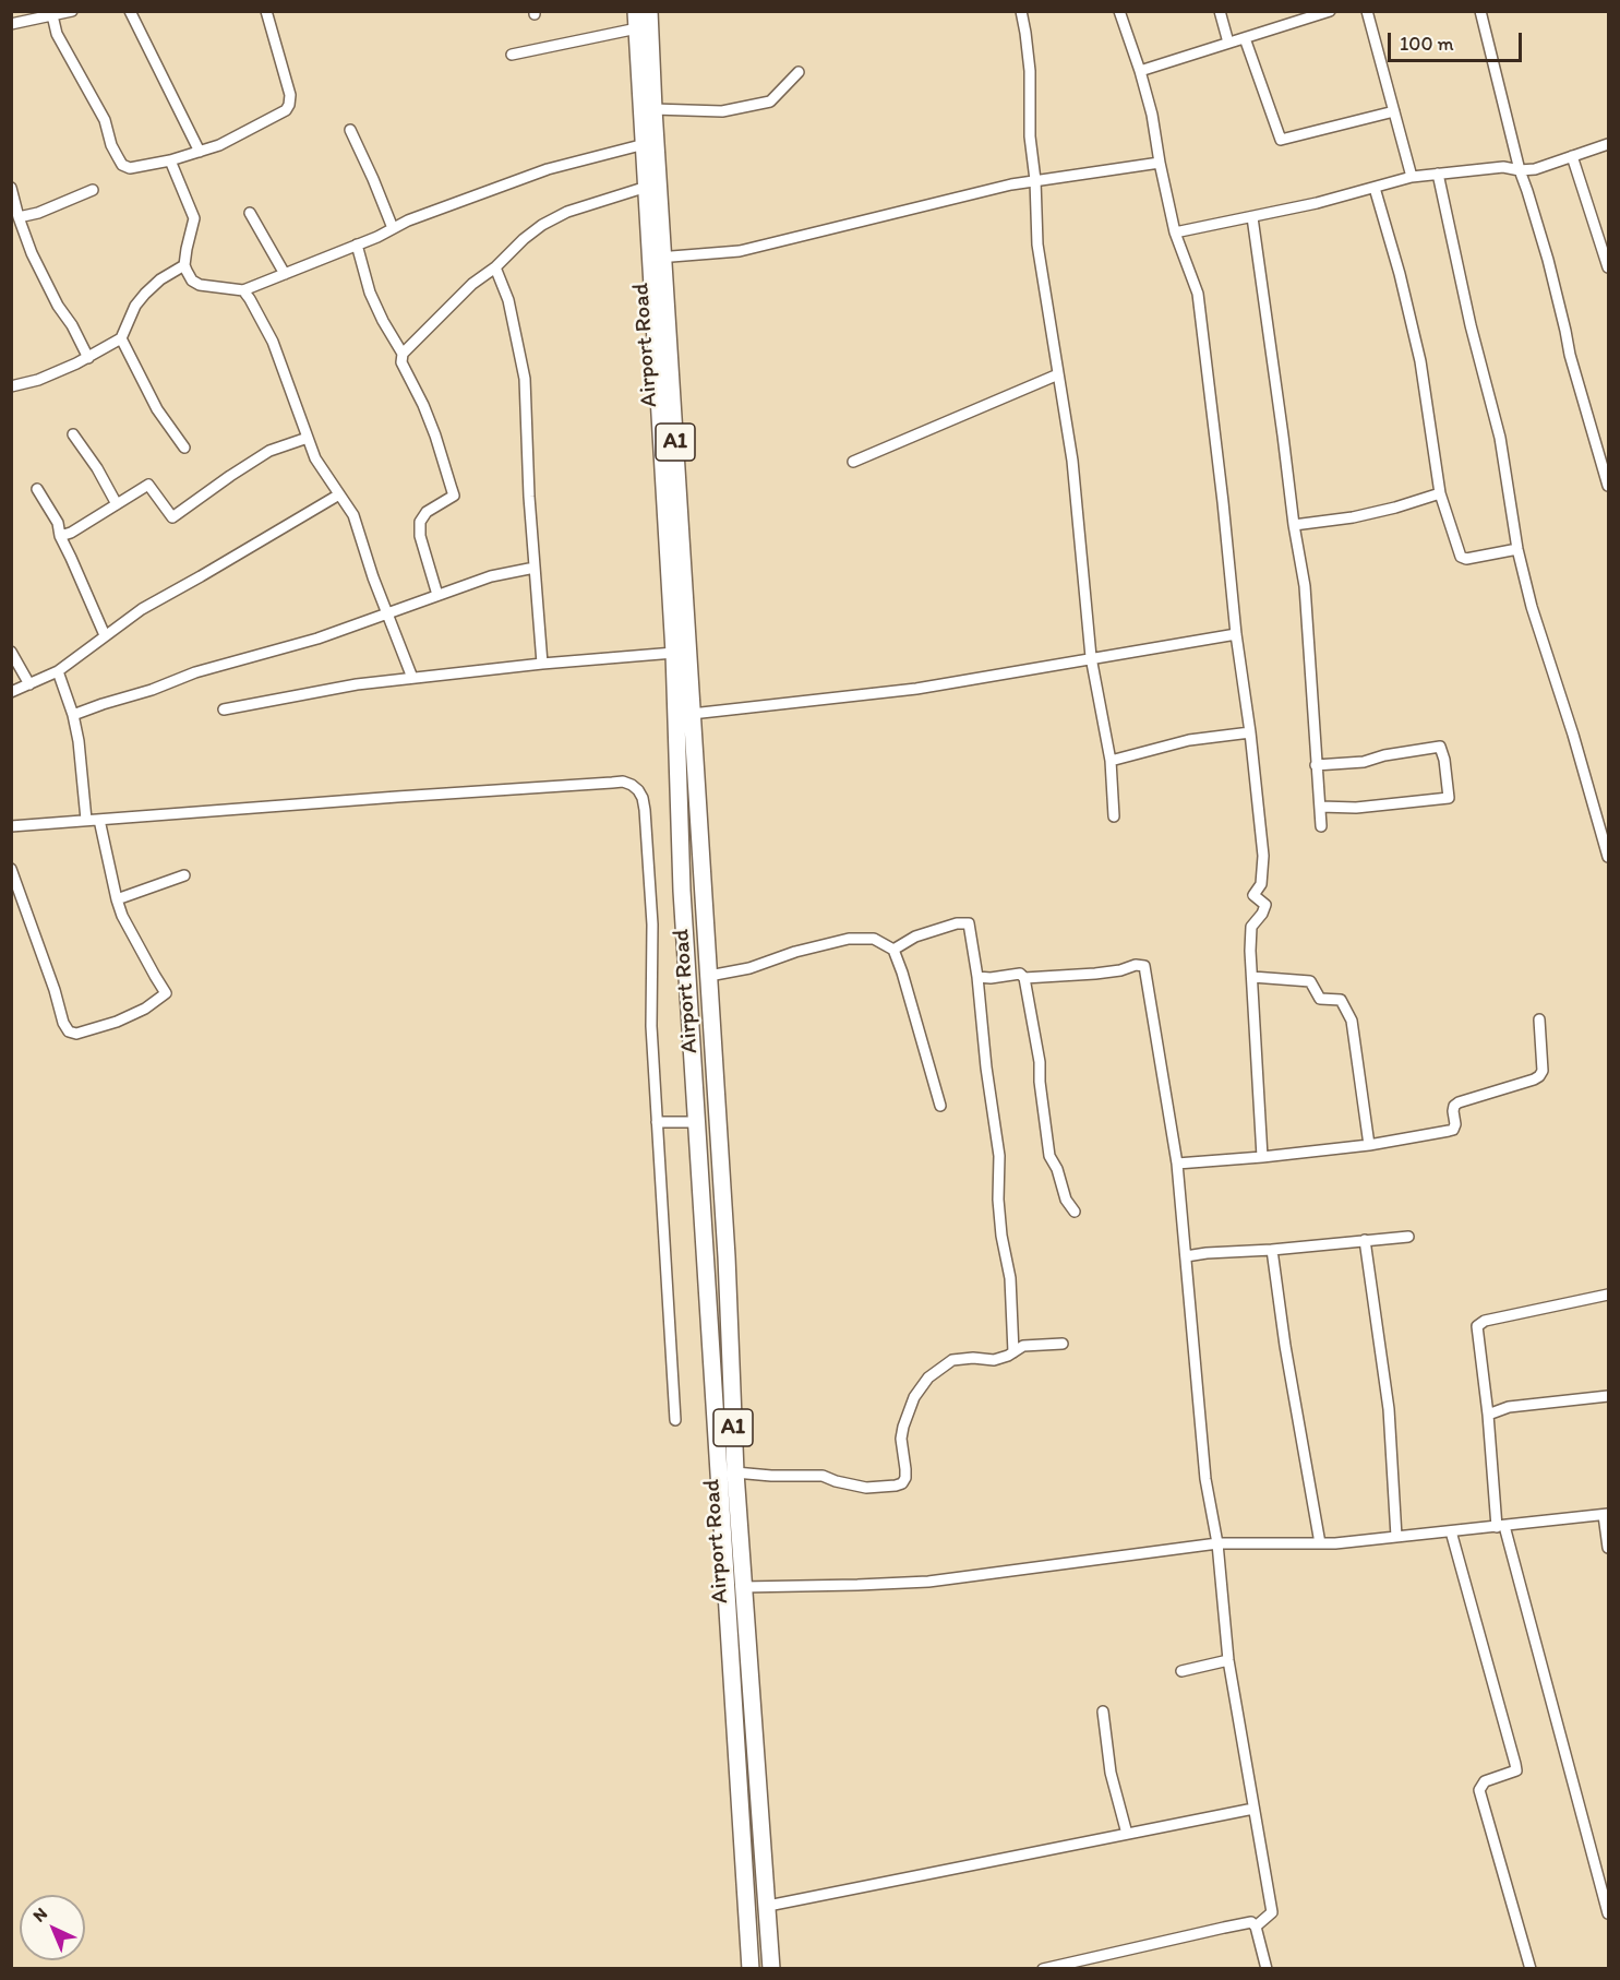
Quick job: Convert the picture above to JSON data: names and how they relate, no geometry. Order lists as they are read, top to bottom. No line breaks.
{"streets":{"highway":["Airport Road","A1"]},"scale_bar":"100 m","north":"top left"}
